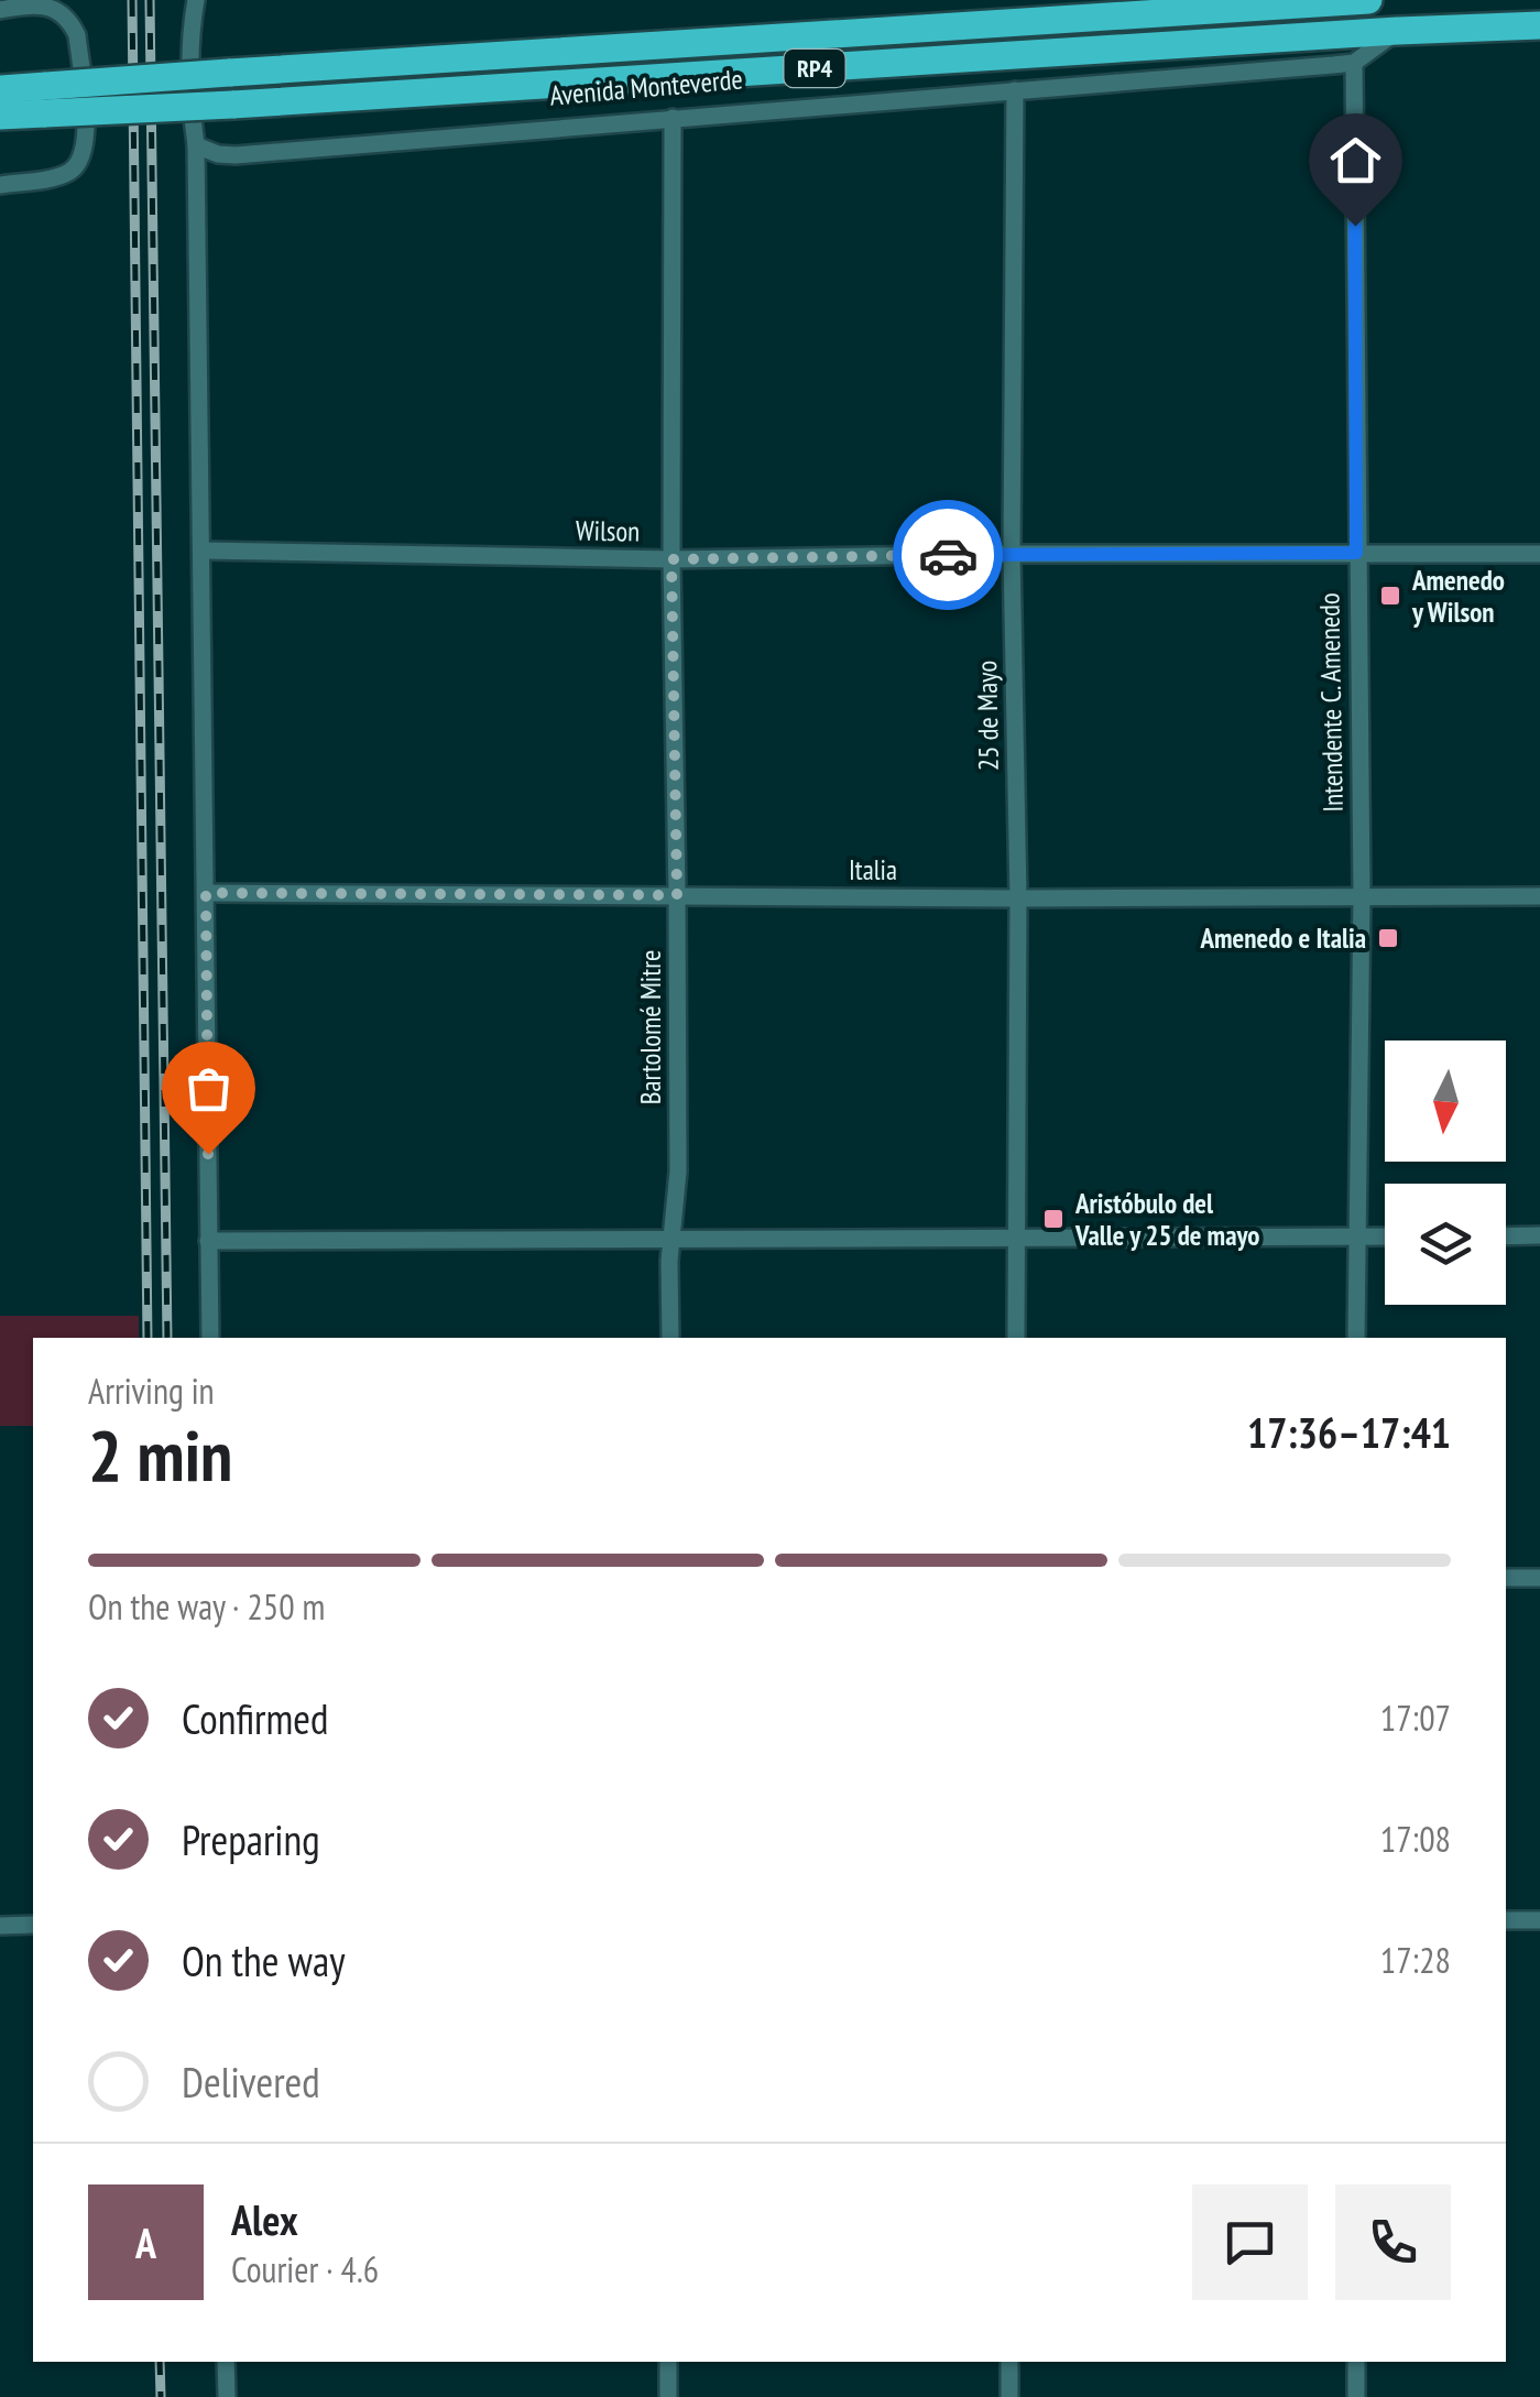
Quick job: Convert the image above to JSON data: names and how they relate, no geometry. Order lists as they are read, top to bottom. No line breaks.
{"streets":{"main road":["RP4","Avenida Monteverde"],"street":["Wilson","Intendente C. Amenedo","25 de Mayo","Italia","Bartolomé Mitre"]},"crossings":[["Avenida Monteverde","Intendente C. Amenedo"],["Avenida Monteverde","25 de Mayo"],["Avenida Monteverde","Bartolomé Mitre"],["Wilson","Intendente C. Amenedo"],["Wilson","25 de Mayo"],["Wilson","Bartolomé Mitre"],["Intendente C. Amenedo","Italia"],["25 de Mayo","Italia"],["Italia","Bartolomé Mitre"]],"places":{"transit":["Amenedo y Wilson","Amenedo e Italia","Aristóbulo del Valle y 25 de mayo"]},"north":"bottom","page":{"heading":["2 min","Arriving in","17:36–17:41"],"panel":["Alex","Courier · 4.6"],"bar":"On the way · 250 m","list":[["Confirmed","17:07"],["Preparing","17:08"],["On the way","17:28"],"Delivered"],"round":"A"}}
